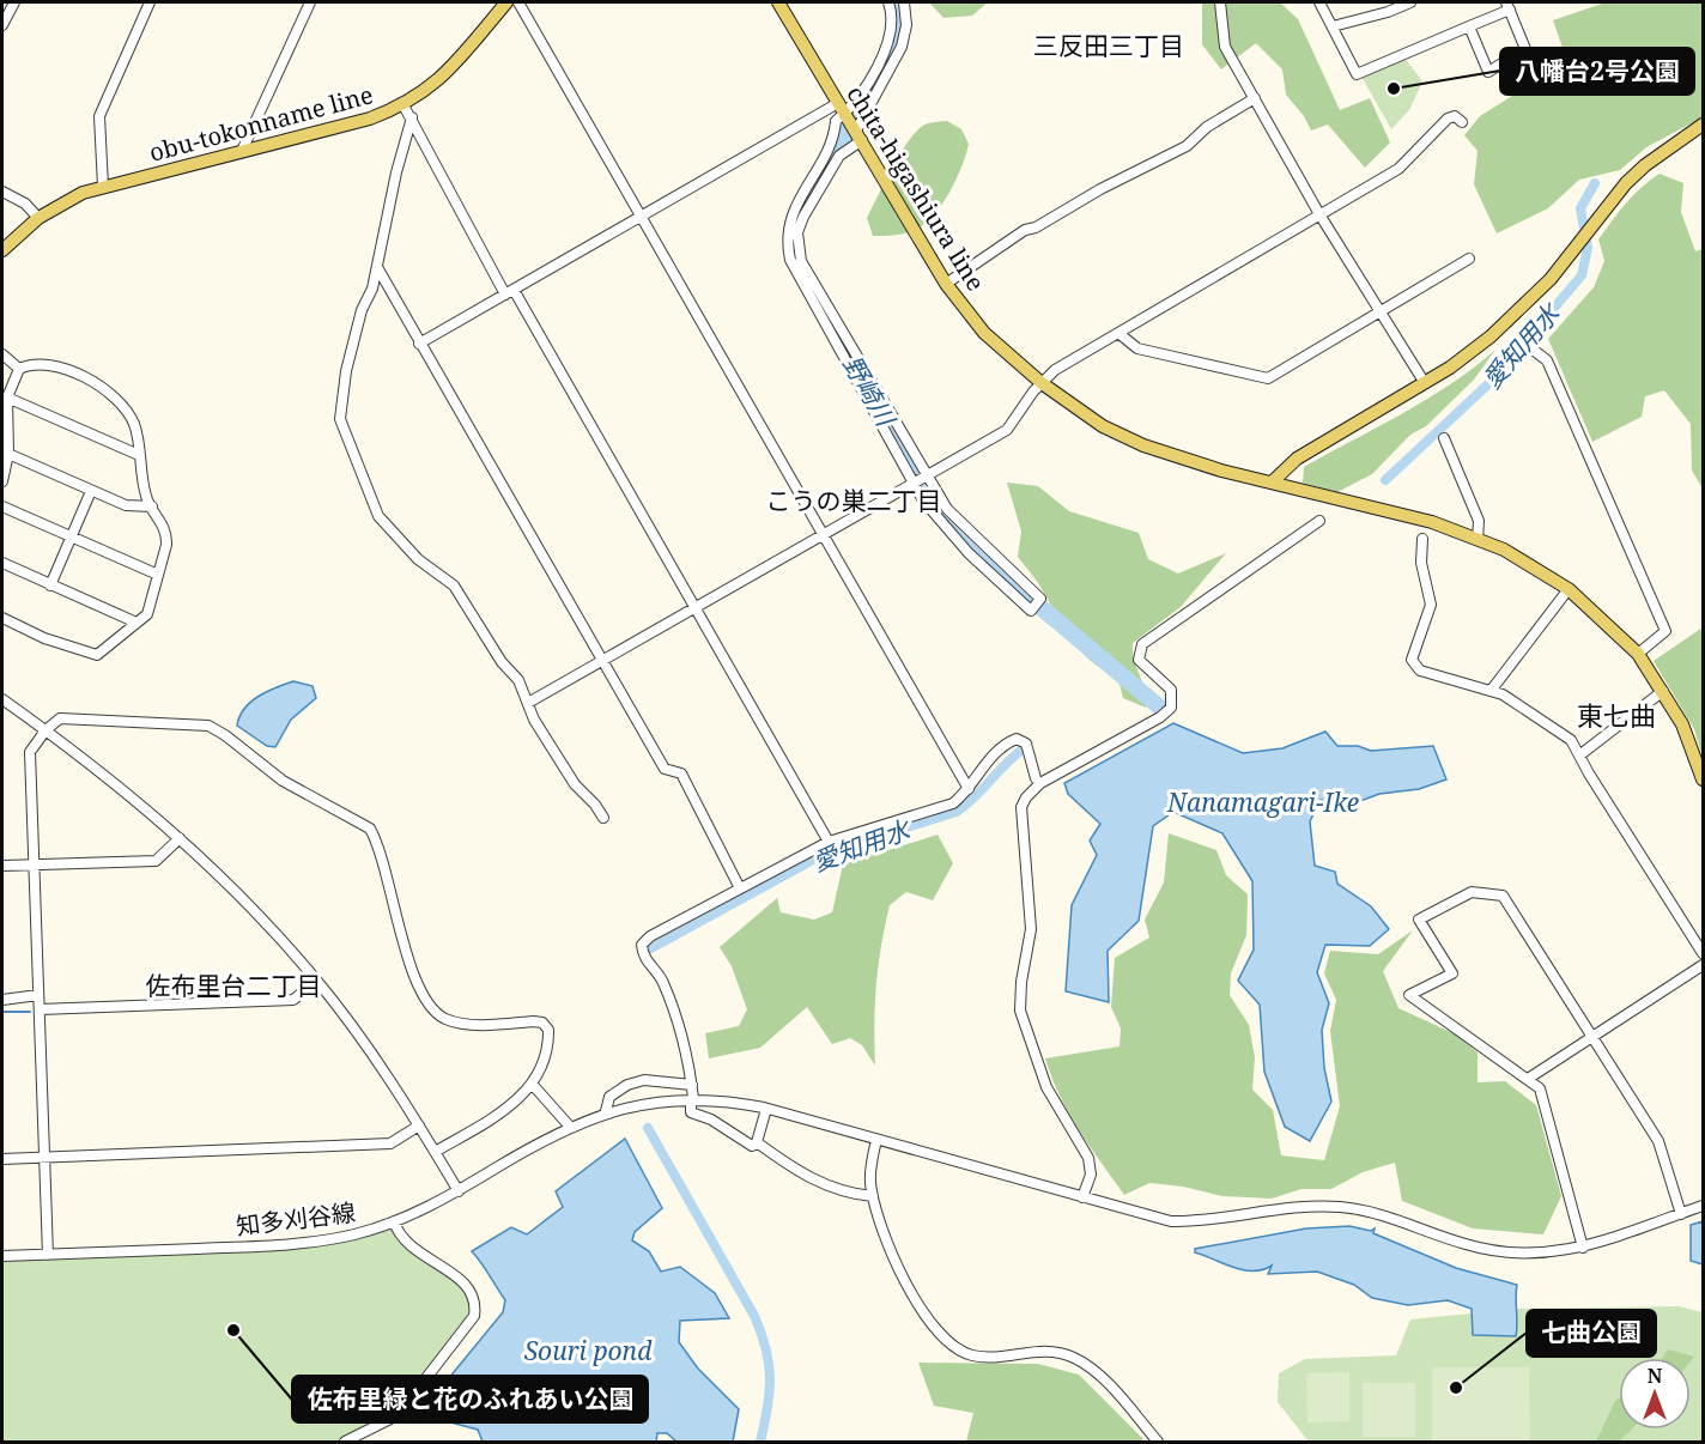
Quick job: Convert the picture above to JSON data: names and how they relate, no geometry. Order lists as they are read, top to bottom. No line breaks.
{"streets":{"main road":["obu-tokonname line","chita-higashiura line"],"street":["知多刈谷線"]},"districts":["三反田三丁目","こうの巣二丁目","東七曲","佐布里台二丁目"],"water":["愛知用水","野崎川","Nanamagari-Ike","Souri pond"],"places":["八幡台2号公園","佐布里緑と花のふれあい公園","七曲公園"],"north":"top"}
